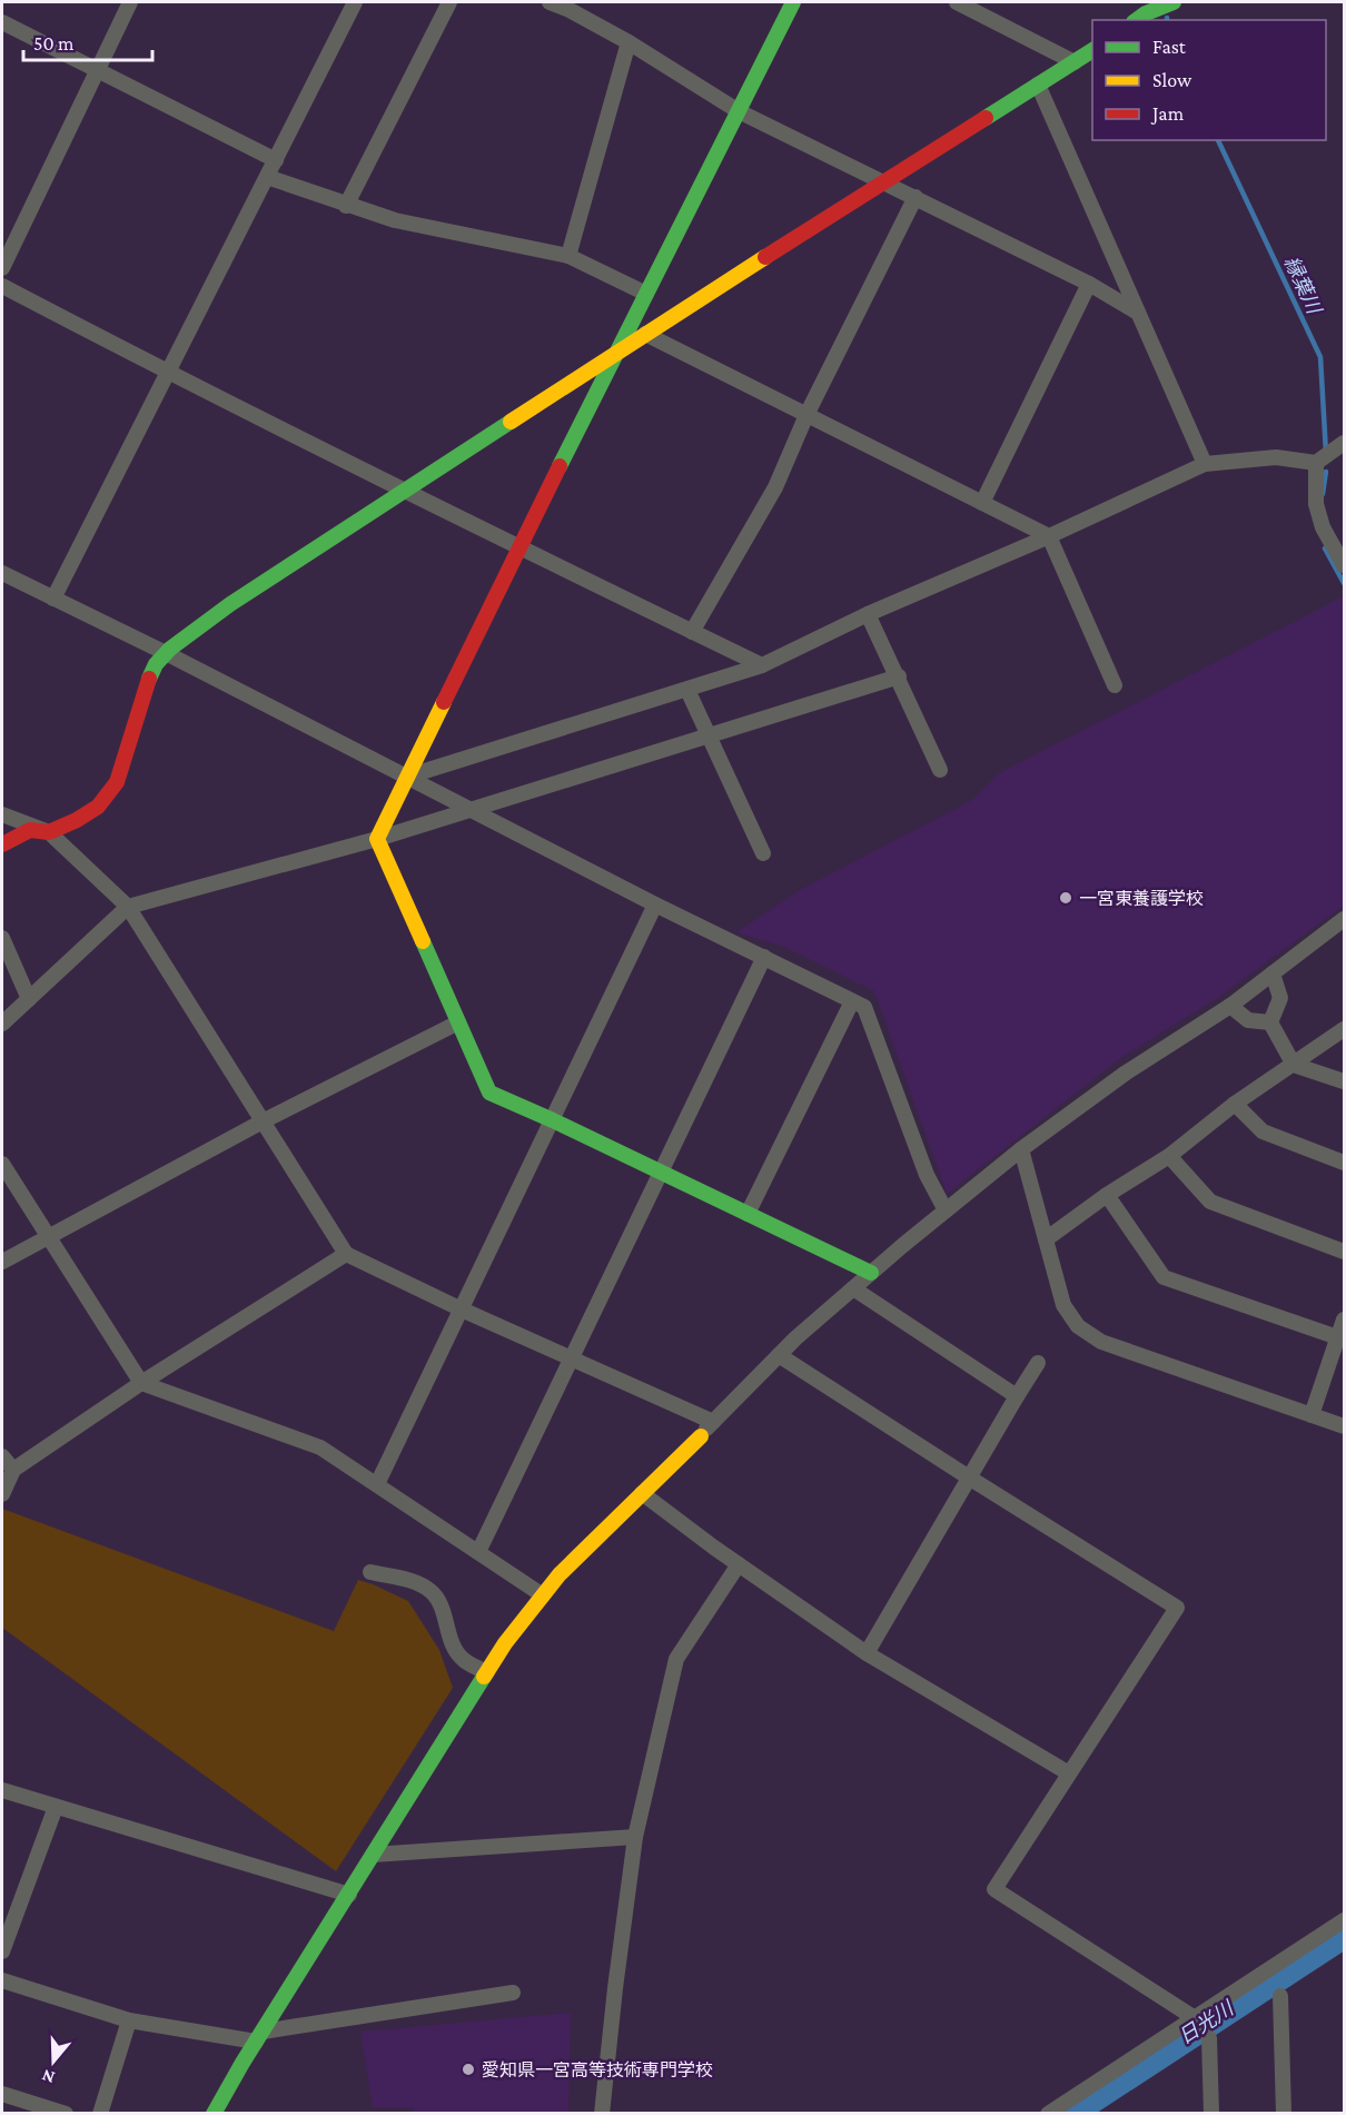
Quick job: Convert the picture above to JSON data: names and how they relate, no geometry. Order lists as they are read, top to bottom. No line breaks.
{"water":["縁葉川","日光川"],"places":["一宮東養護学校","愛知県一宮高等技術専門学校"],"legend":["Fast","Slow","Jam"],"scale_bar":"50 m","north":"bottom"}
